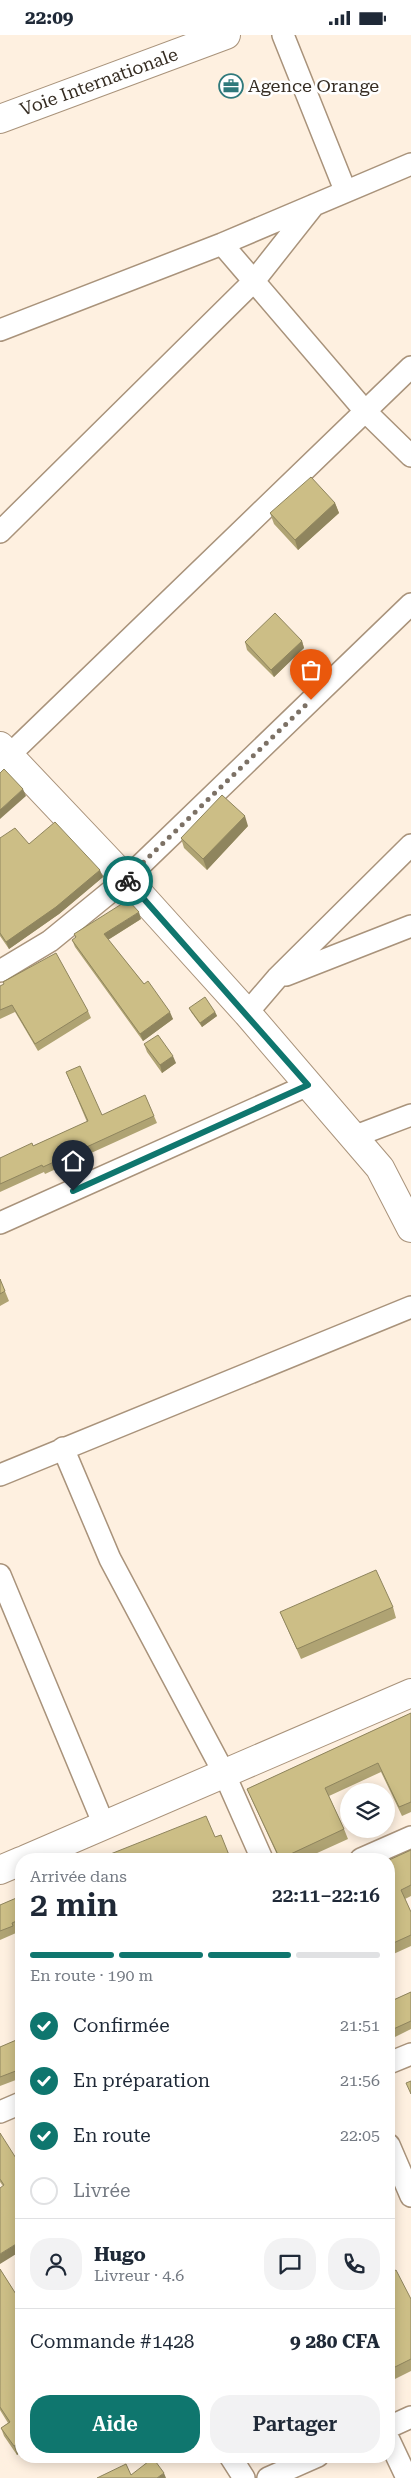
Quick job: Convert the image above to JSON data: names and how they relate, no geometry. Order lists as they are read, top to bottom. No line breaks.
{"streets":{"street":["Voie Internationale"]},"places":{"office":["Agence Orange"]},"page":{"status":"22:09","heading":["2 min","Arrivée dans","22:11–22:16"],"panel":["Hugo","Livreur · 4.6","Commande #1428","9 280 CFA"],"bar":"En route · 190 m","list":[["Confirmée","21:51"],["En préparation","21:56"],["En route","22:05"],"Livrée"],"buttons":["Aide","Partager"]}}
